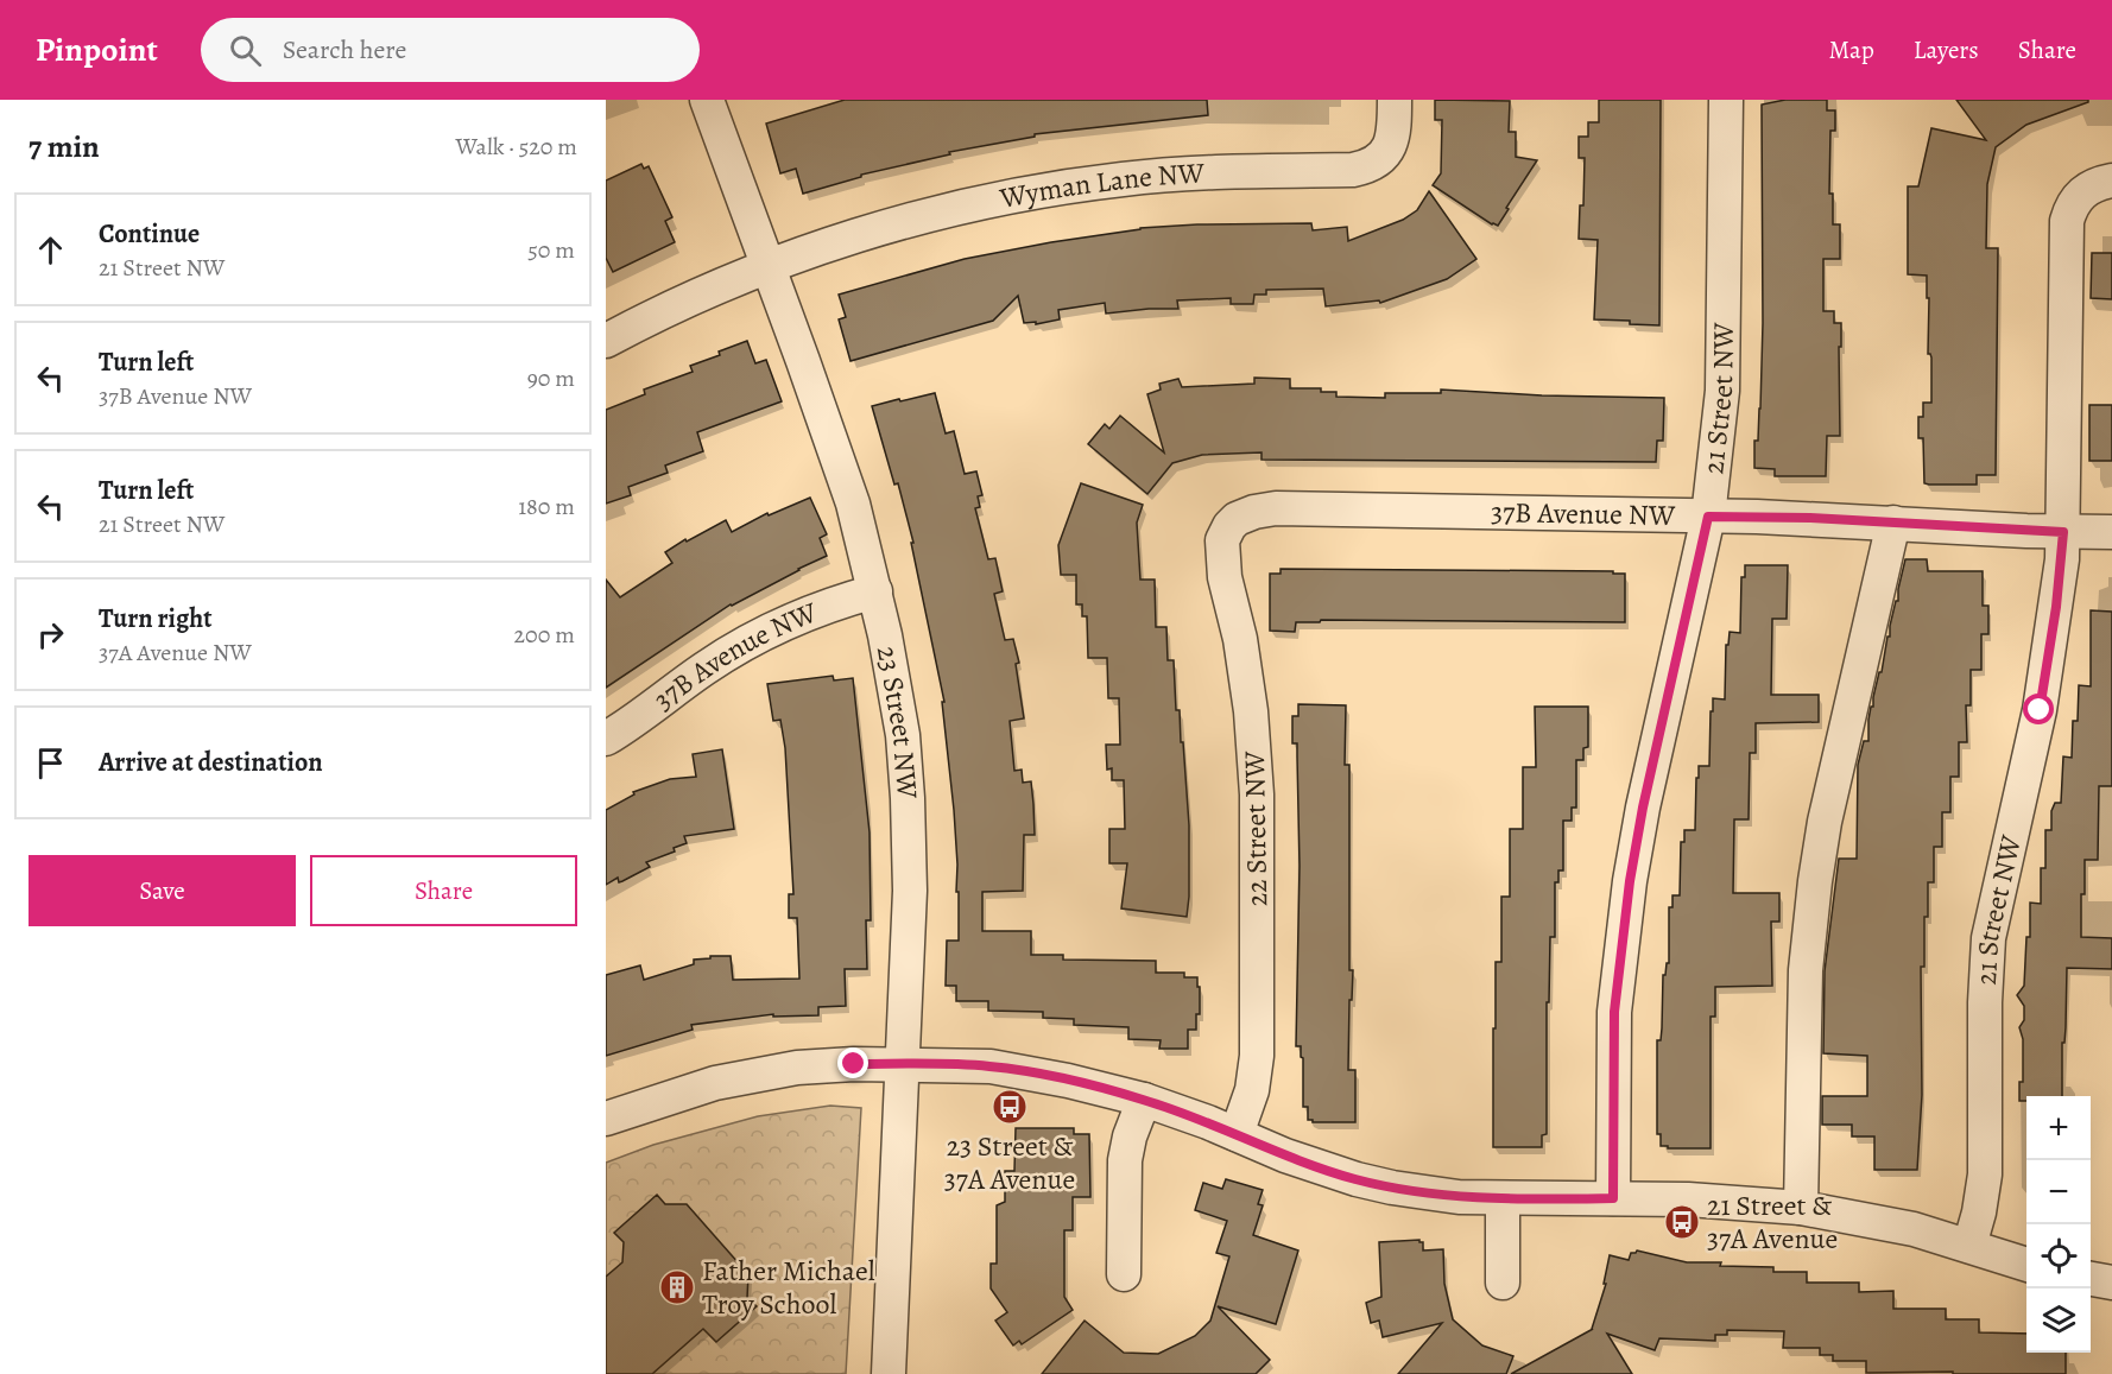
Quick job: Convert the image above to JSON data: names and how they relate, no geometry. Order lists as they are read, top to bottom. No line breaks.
{"streets":{"street":["Wyman Lane NW","21 Street NW","37B Avenue NW","23 Street NW","22 Street NW"]},"crossings":[["Wyman Lane NW","23 Street NW"],["21 Street NW","37B Avenue NW"],["37B Avenue NW","23 Street NW"],["37B Avenue NW","22 Street NW"]],"places":{"bus stop":["23 Street & 37A Avenue","21 Street & 37A Avenue"],"building":["Father Michael Troy School"]},"page":{"header":"Pinpoint","search":"Search here","nav":["Map","Layers","Share"],"heading":["7 min","Walk · 520 m"],"list":[["Continue","21 Street NW","50 m"],["Turn left","37B Avenue NW","90 m"],["Turn left","21 Street NW","180 m"],["Turn right","37A Avenue NW","200 m"],"Arrive at destination"],"buttons":["Save","Share"],"map_buttons":["+","−"]}}
